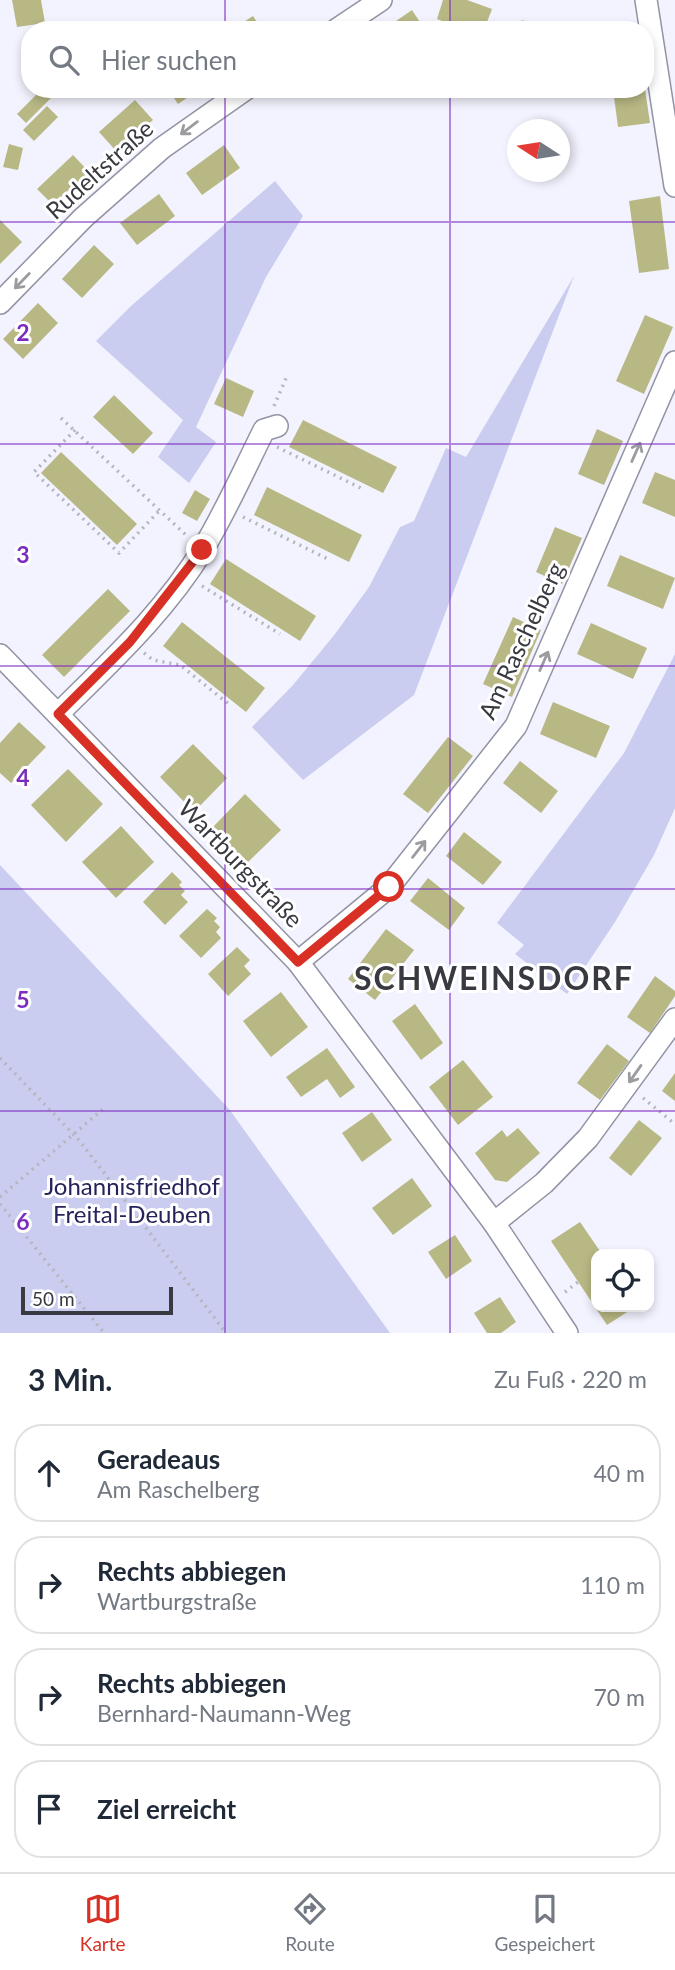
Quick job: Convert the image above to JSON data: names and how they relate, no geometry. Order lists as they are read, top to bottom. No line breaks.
{"streets":{"street":["Rudeltstraße","Am Raschelberg","Wartburgstraße"]},"crossings":[["Am Raschelberg","Wartburgstraße"]],"one_way":["Rudeltstraße","Am Raschelberg"],"districts":["SCHWEINSDORF"],"parks":["Johannisfriedhof Freital-Deuben"],"scale_bar":"50 m","north":"left","page":{"search":"Hier suchen","scale":"50 m","heading":["3 Min.","Zu Fuß · 220 m"],"list":[["Geradeaus","Am Raschelberg","40 m"],["Rechts abbiegen","Wartburgstraße","110 m"],["Rechts abbiegen","Bernhard-Naumann-Weg","70 m"],"Ziel erreicht"],"nav":["Karte","Route","Gespeichert"]},"grid":{"rows":["2","3","4","5","6"]}}
